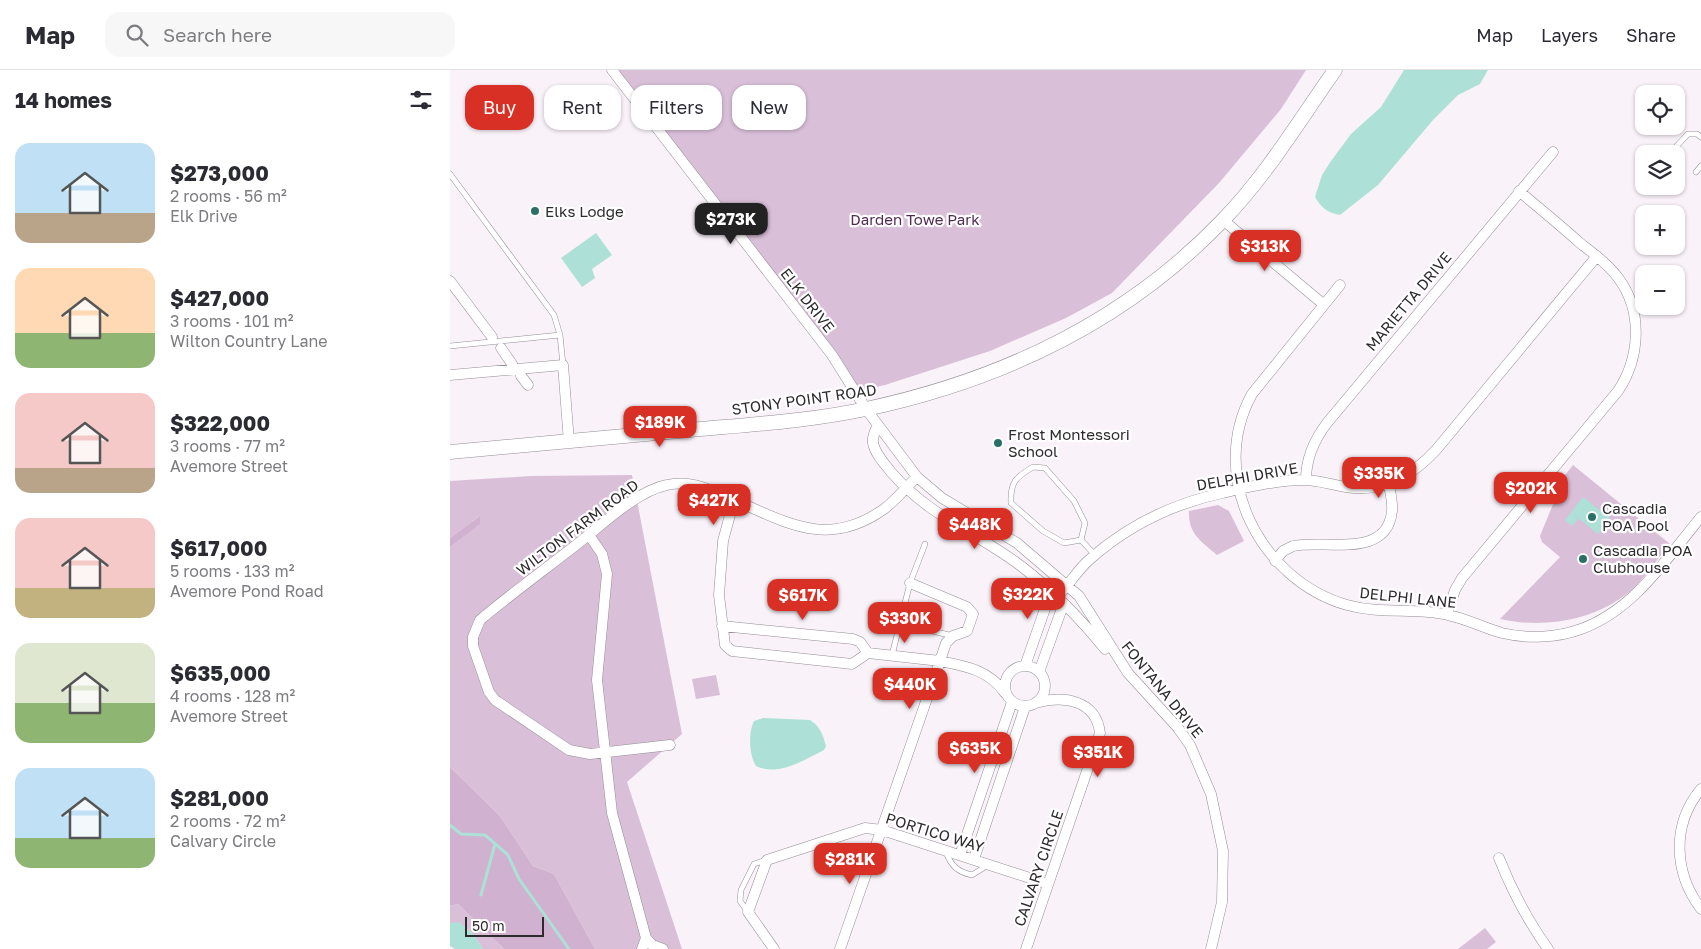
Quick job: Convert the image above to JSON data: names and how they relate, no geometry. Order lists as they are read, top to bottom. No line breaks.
{"streets":{"main road":["STONY POINT ROAD"],"street":["ELK DRIVE","MARIETTA DRIVE","DELPHI DRIVE","WILTON FARM ROAD","DELPHI LANE","FONTANA DRIVE","PORTICO WAY","CALVARY CIRCLE"]},"crossings":[["ELK DRIVE","STONY POINT ROAD"],["ELK DRIVE","FONTANA DRIVE"],["MARIETTA DRIVE","DELPHI DRIVE"],["DELPHI DRIVE","DELPHI LANE"],["DELPHI DRIVE","FONTANA DRIVE"],["DELPHI DRIVE","CALVARY CIRCLE"],["WILTON FARM ROAD","FONTANA DRIVE"],["PORTICO WAY","CALVARY CIRCLE"]],"parks":["Darden Towe Park"],"places":["Elks Lodge","Frost Montessori School","Cascadia POA Pool","Cascadia POA Clubhouse"],"scale_bar":"50 m","page":{"header":"Map","search":"Search here","nav":["Map","Layers","Share"],"heading":"14 homes","map_buttons":["+","−"],"chip":["Buy","Rent","Filters","New"],"list":[{"name":"$273,000","note":"2 rooms · 56 m² · Elk Drive"},{"name":"$427,000","note":"3 rooms · 101 m² · Wilton Country Lane"},{"name":"$322,000","note":"3 rooms · 77 m² · Avemore Street"},{"name":"$617,000","note":"5 rooms · 133 m² · Avemore Pond Road"},{"name":"$635,000","note":"4 rooms · 128 m² · Avemore Street"},{"name":"$281,000","note":"2 rooms · 72 m² · Calvary Circle"}],"price":["$273K","$313K","$189K","$335K","$202K","$427K","$448K","$322K","$617K","$330K","$440K","$635K","$351K","$281K"],"scale":"50 m"}}
